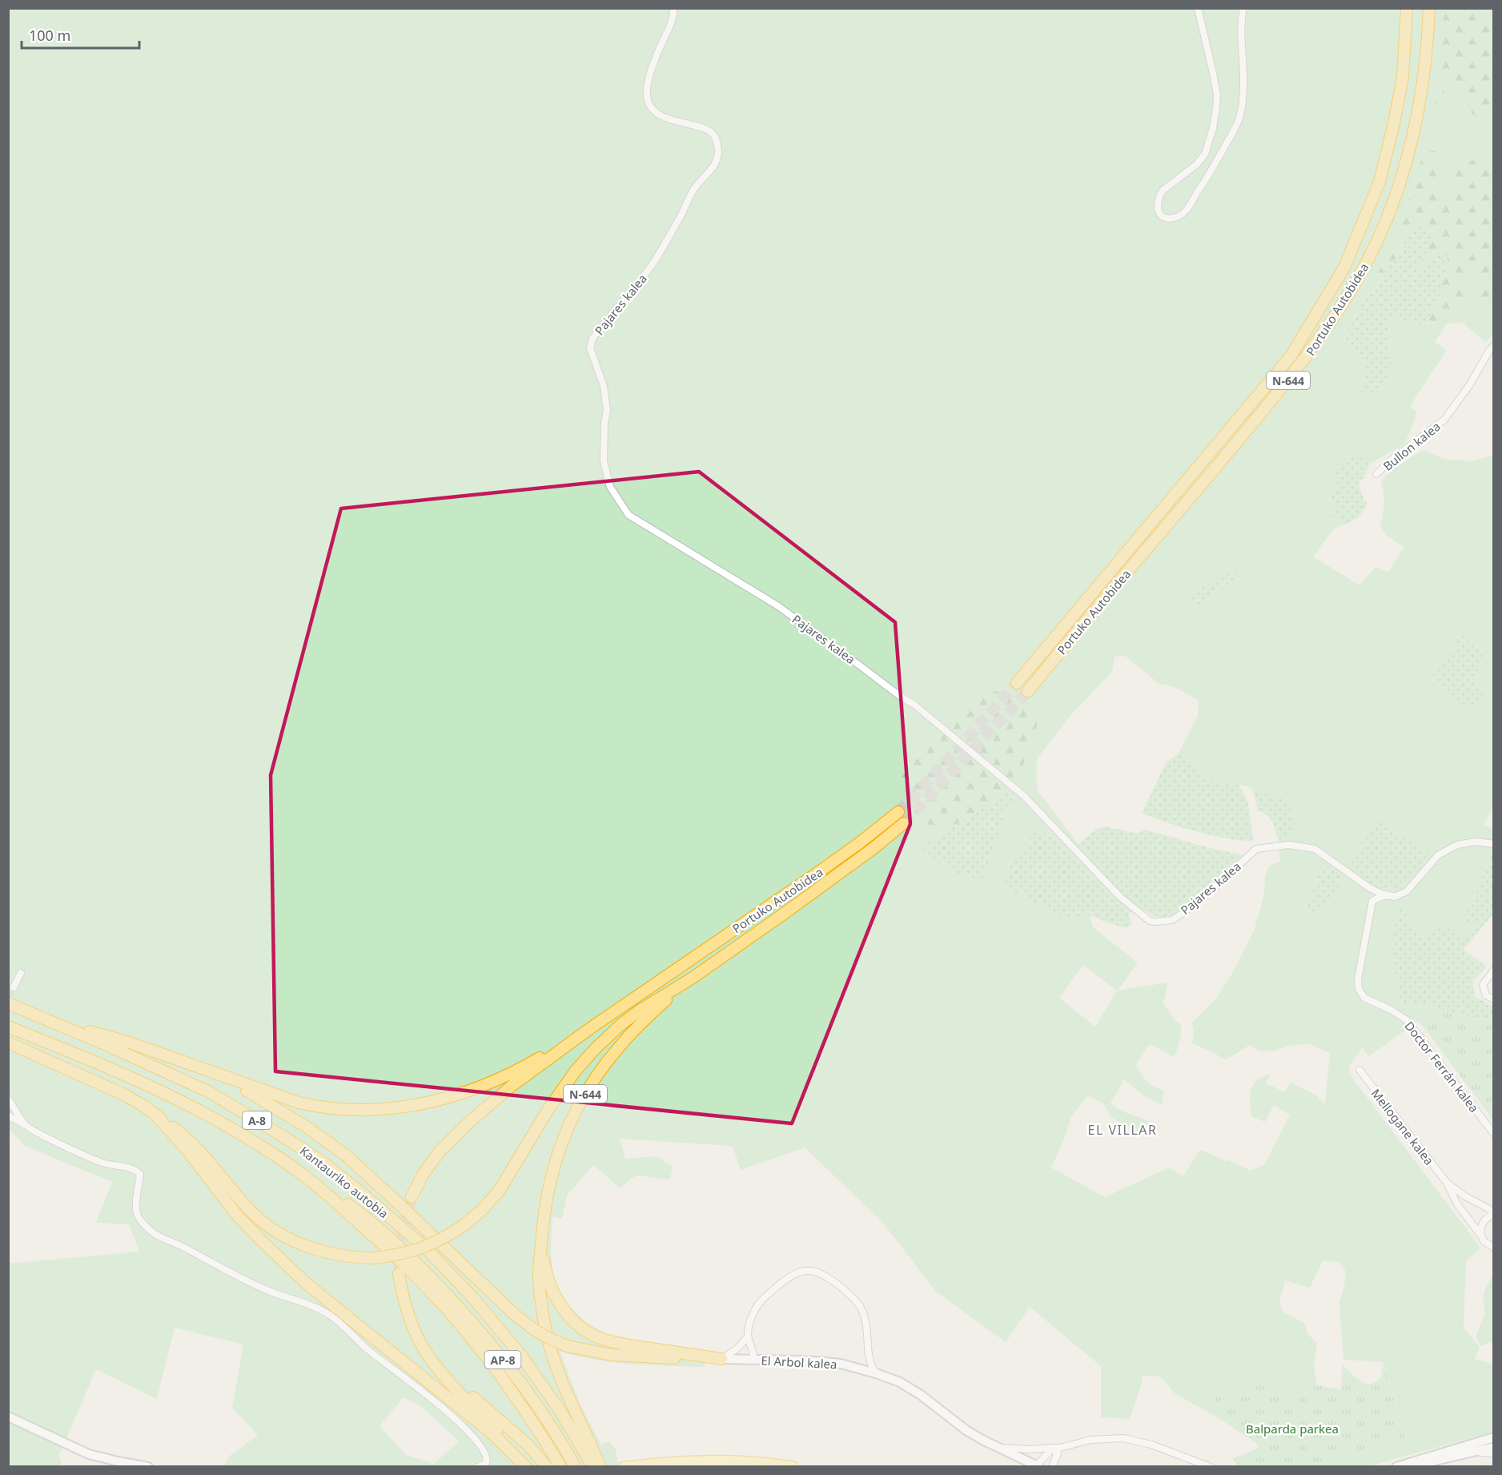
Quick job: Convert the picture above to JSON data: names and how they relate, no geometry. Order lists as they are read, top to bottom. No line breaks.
{"streets":{"highway":["Portuko Autobidea","N-644","A-8","Kantauriko autobia","AP-8"],"street":["Pajares kalea","Bullon kalea","Doctor Ferrán kalea","Mellogane kalea","El Arbol kalea"]},"crossings":[["Pajares kalea","Doctor Ferrán kalea"],["Portuko Autobidea","N-644"],["N-644","El Arbol kalea"],["Kantauriko autobia","AP-8"]],"districts":["EL VILLAR"],"parks":["Balparda parkea"],"scale_bar":"100 m"}
